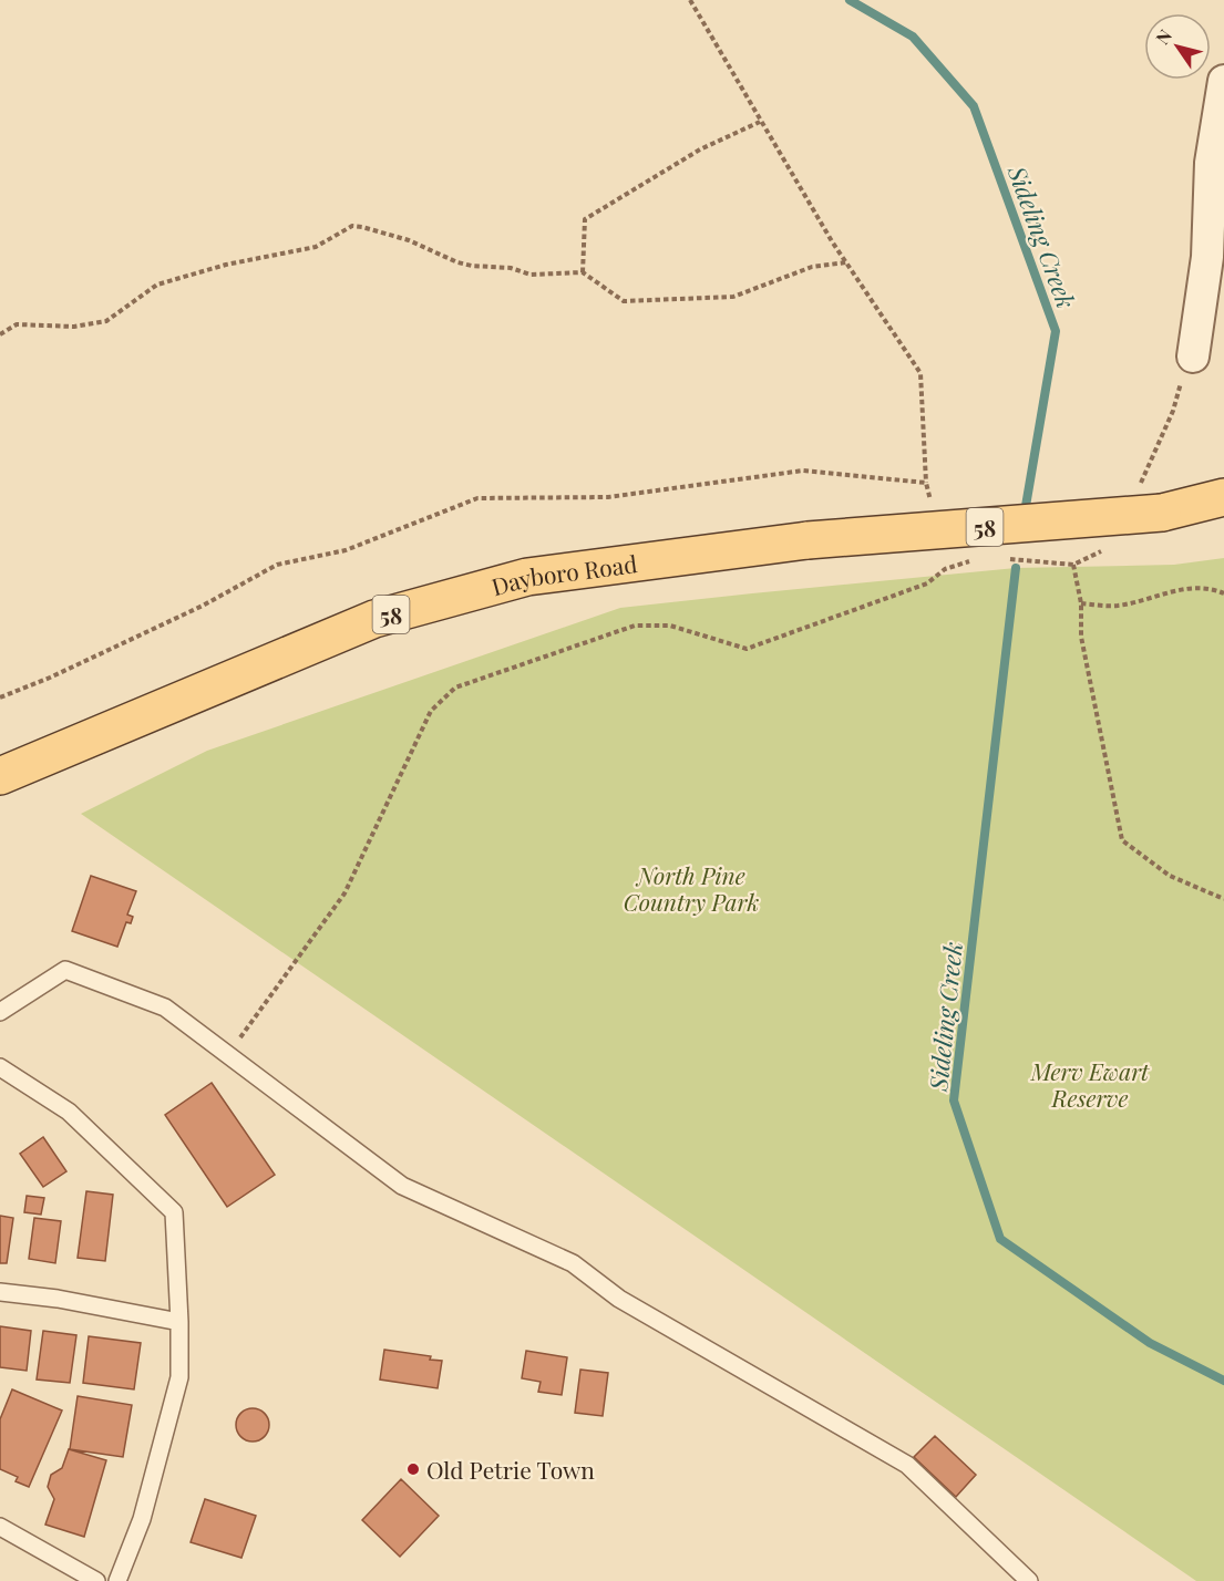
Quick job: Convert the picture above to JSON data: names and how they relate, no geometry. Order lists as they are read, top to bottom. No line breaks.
{"streets":{"main road":["58","Dayboro Road"]},"water":["Sideling Creek"],"parks":["North Pine Country Park","Merv Ewart Reserve"],"places":["Old Petrie Town"],"north":"top left"}
